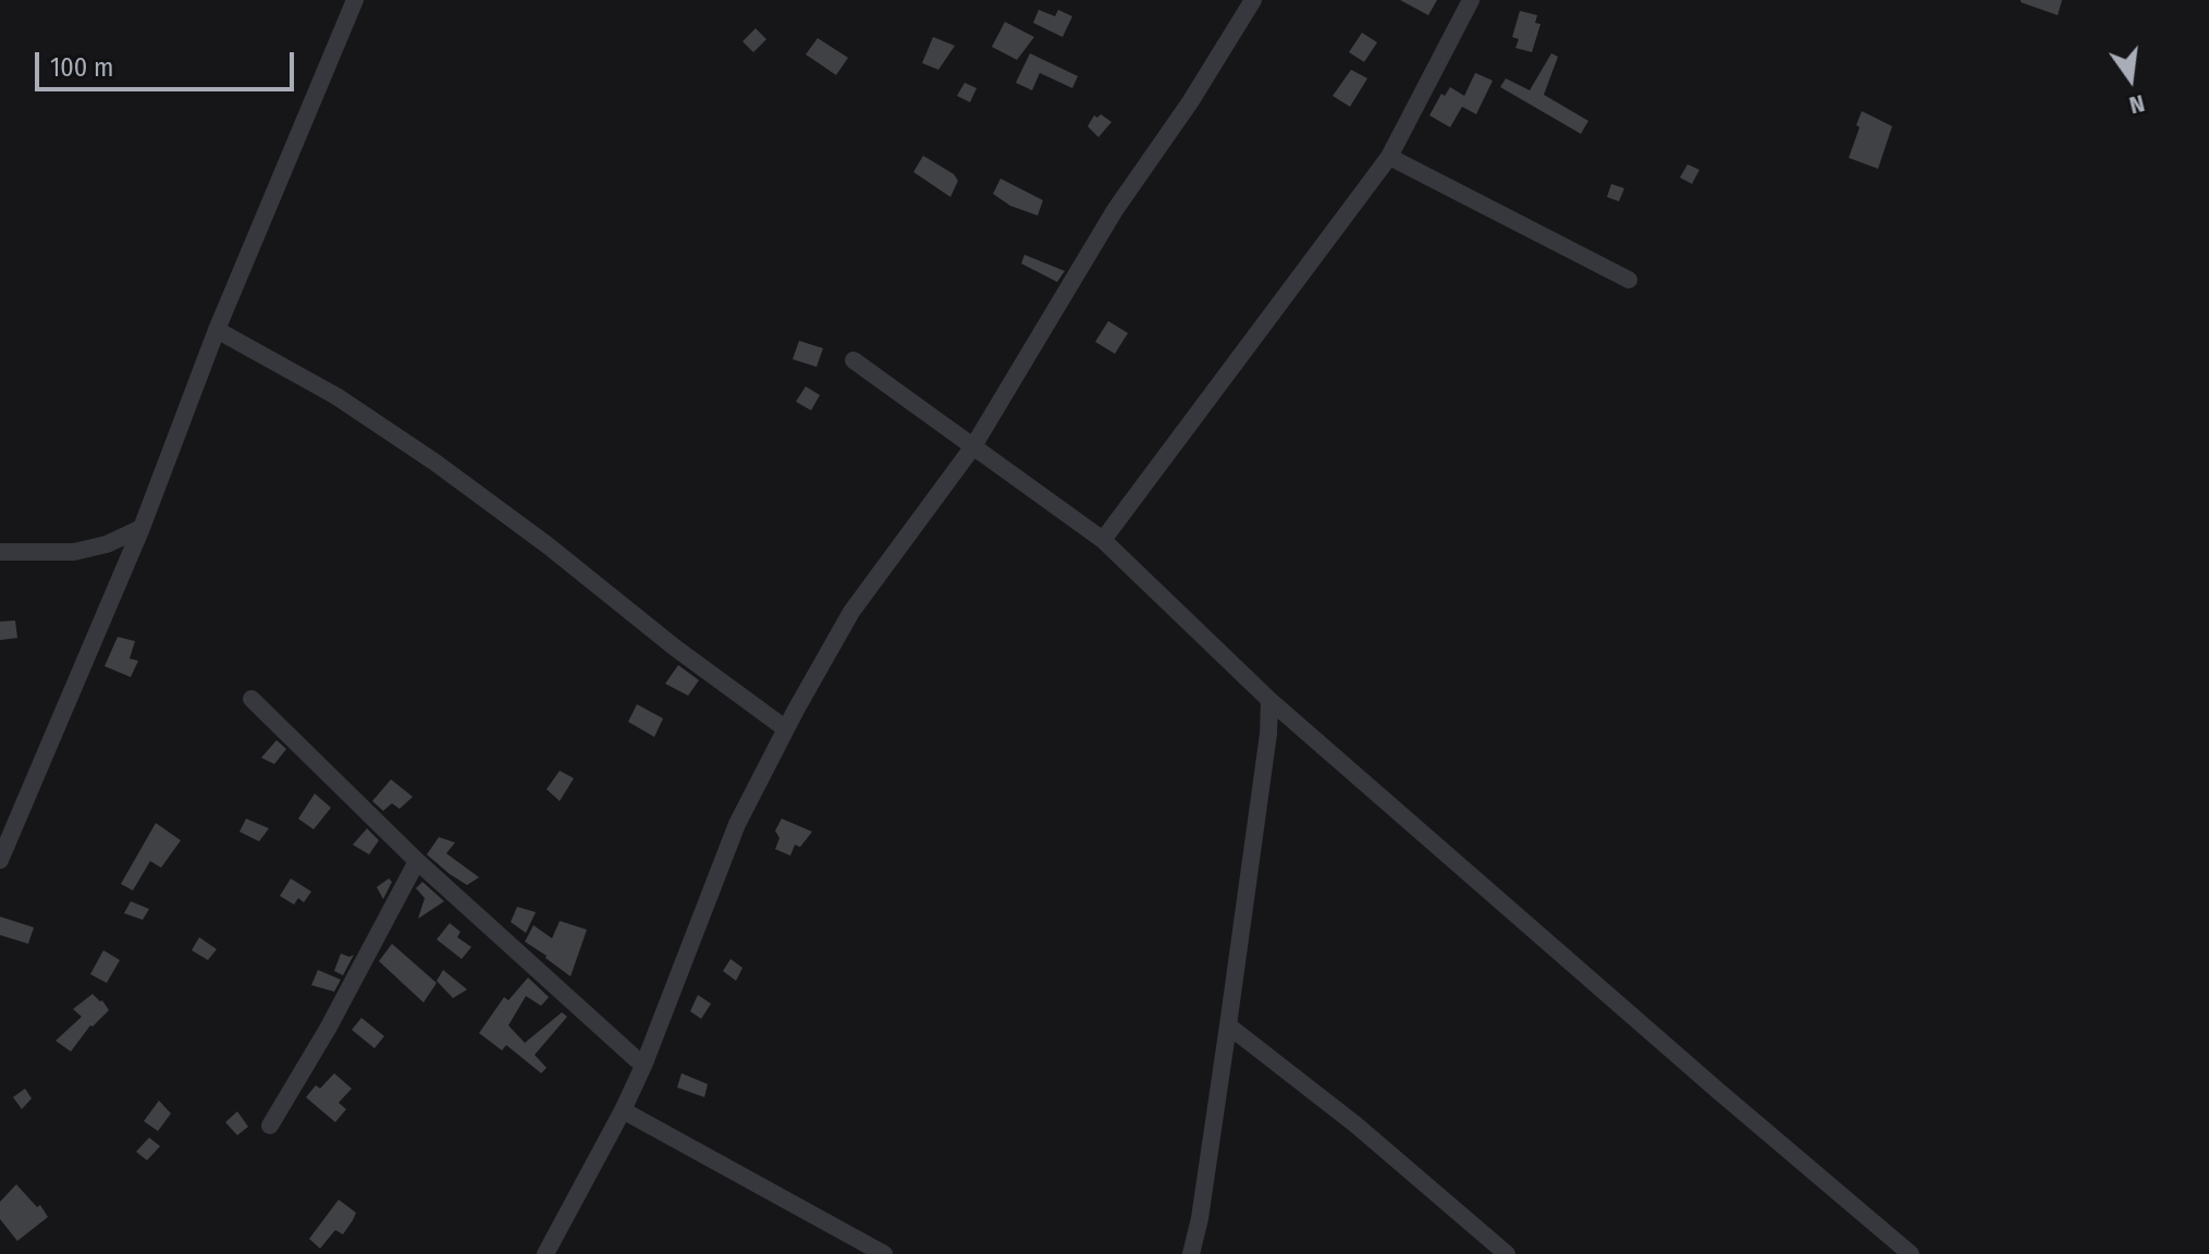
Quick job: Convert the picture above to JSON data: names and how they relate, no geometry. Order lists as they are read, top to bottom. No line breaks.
{"scale_bar":"100 m","north":"bottom"}
